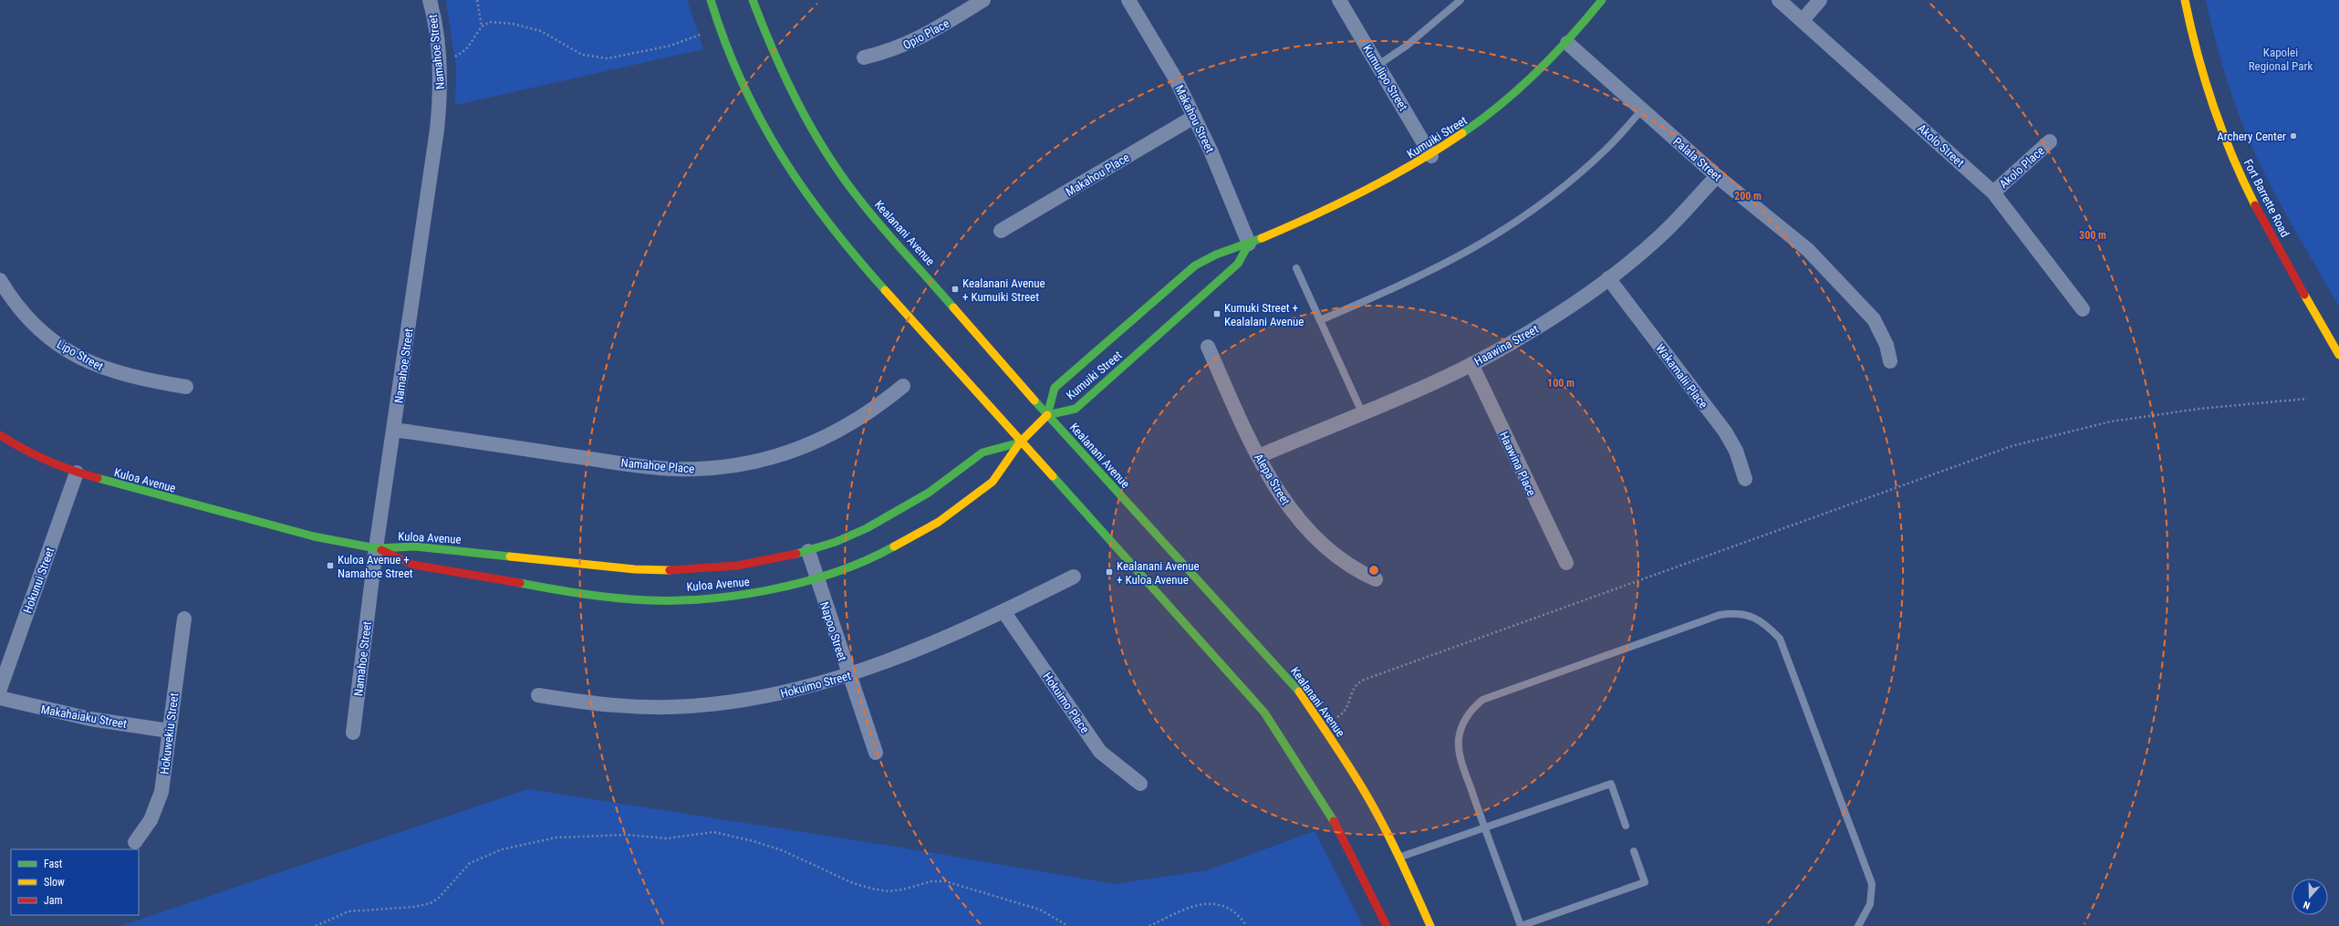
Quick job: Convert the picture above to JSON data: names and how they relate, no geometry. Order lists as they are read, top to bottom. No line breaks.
{"streets":{"street":["Opio Place","Namahoe Street","Kumulipo Street","Makahou Street","Kumuiki Street","Akolo Street","Palala Street","Akolo Place","Makahou Place","Fort Barrette Road","Kealanani Avenue","Haawina Street","Lipo Street","Wakamalii Place","Haawina Place","Namahoe Place","Alepa Street","Kuloa Avenue","Hokunui Street","Napoo Street","Hokuimo Street","Hokuimo Place","Makahaiaku Street","Hokuwekiu Street"]},"crossings":[["Namahoe Street","Namahoe Place"],["Namahoe Street","Kuloa Avenue"],["Kumulipo Street","Kumuiki Street"],["Makahou Street","Kumuiki Street"],["Makahou Street","Makahou Place"],["Kumuiki Street","Palala Street"],["Kumuiki Street","Kealanani Avenue"],["Kumuiki Street","Kuloa Avenue"],["Akolo Street","Akolo Place"],["Palala Street","Haawina Street"],["Kealanani Avenue","Kuloa Avenue"],["Haawina Street","Wakamalii Place"],["Haawina Street","Haawina Place"],["Haawina Street","Alepa Street"],["Kuloa Avenue","Hokunui Street"],["Kuloa Avenue","Napoo Street"],["Napoo Street","Hokuimo Street"],["Hokuimo Street","Hokuimo Place"],["Makahaiaku Street","Hokuwekiu Street"]],"parks":["Kapolei Regional Park"],"places":{"other":["Archery Center"],"transit":["Kealanani Avenue + Kumuiki Street","Kumuki Street + Kealalani Avenue","Kuloa Avenue + Namahoe Street","Kealanani Avenue + Kuloa Avenue"]},"legend":["Fast","Slow","Jam"],"north":"bottom","rings":["200 m","300 m","100 m"]}
